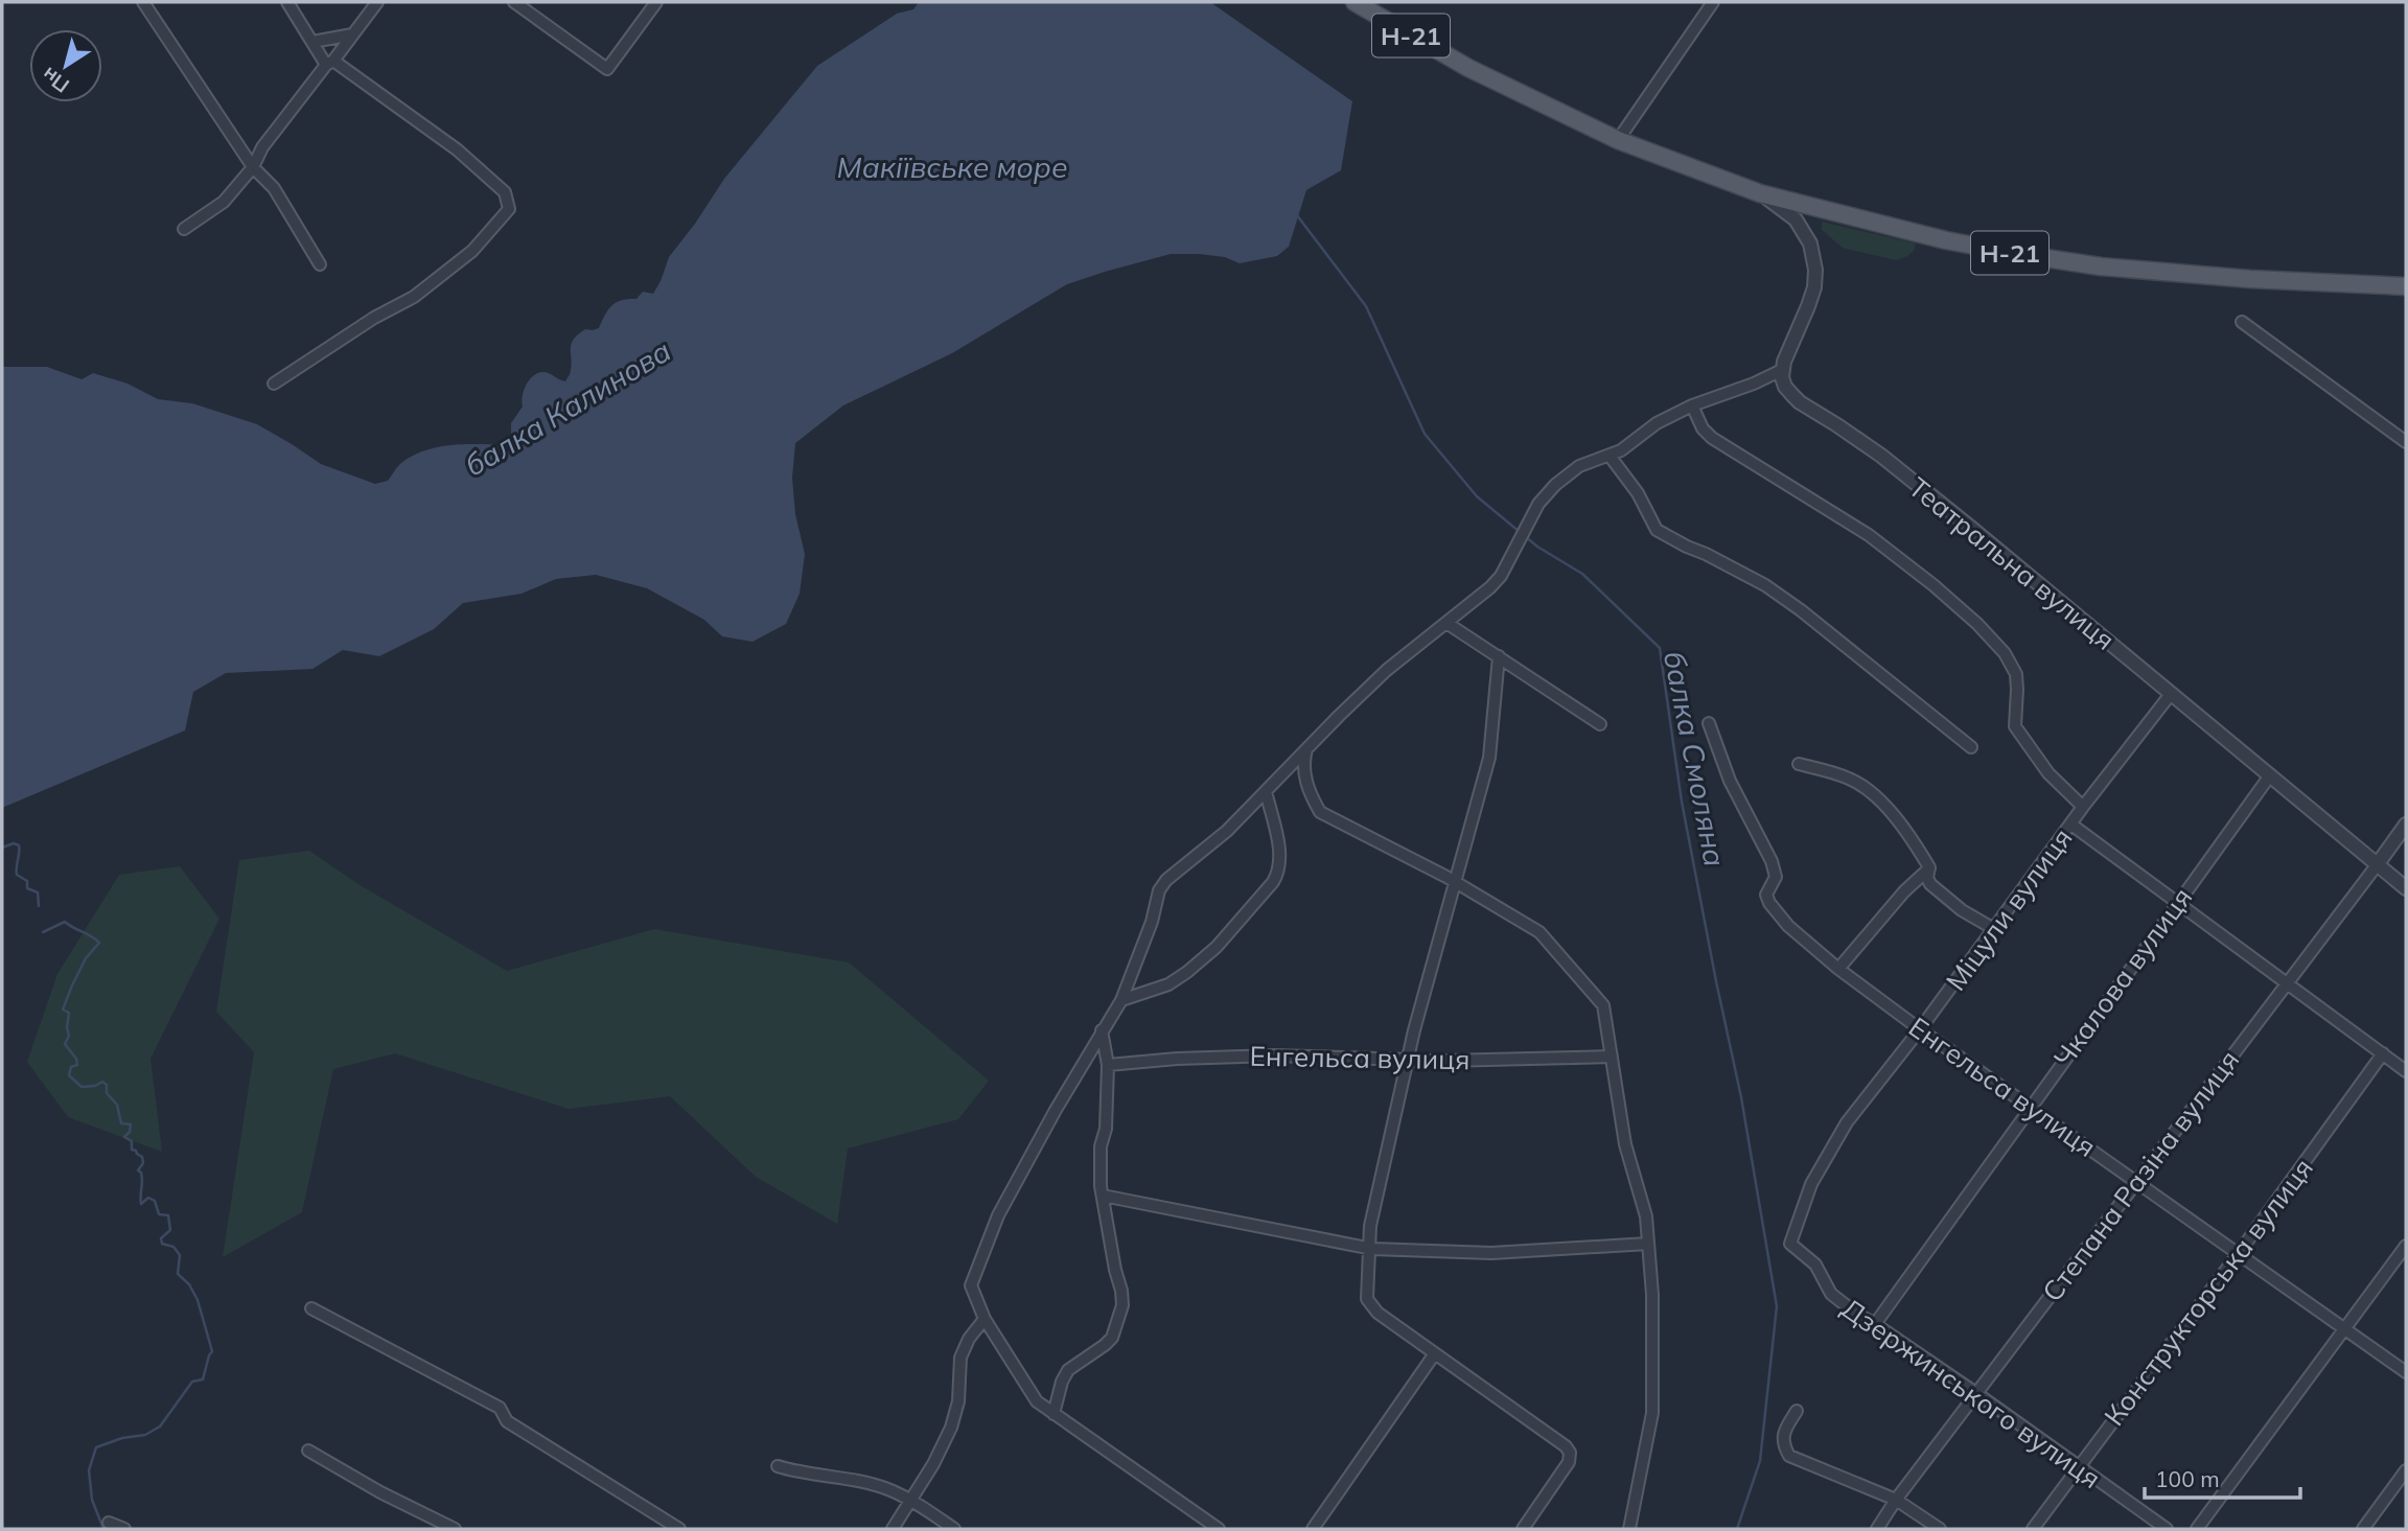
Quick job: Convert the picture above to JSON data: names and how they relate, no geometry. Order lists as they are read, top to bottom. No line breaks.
{"streets":{"main road":["Н-21"],"street":["Театральна вулиця","Міцули вулиця","Чкалова вулиця","Енгельса вулиця","Степана Разіна вулиця","Конструкторська вулиця","Дзержинського вулиця"]},"crossings":[["Театральна вулиця","Міцули вулиця"],["Театральна вулиця","Чкалова вулиця"],["Театральна вулиця","Степана Разіна вулиця"],["Міцули вулиця","Енгельса вулиця"],["Міцули вулиця","Дзержинського вулиця"],["Чкалова вулиця","Енгельса вулиця"],["Чкалова вулиця","Дзержинського вулиця"],["Енгельса вулиця","Степана Разіна вулиця"],["Енгельса вулиця","Конструкторська вулиця"],["Степана Разіна вулиця","Дзержинського вулиця"],["Конструкторська вулиця","Дзержинського вулиця"]],"water":["Макіївське море","балка Калинова","балка Смоляна"],"scale_bar":"100 m","north":"bottom left"}
